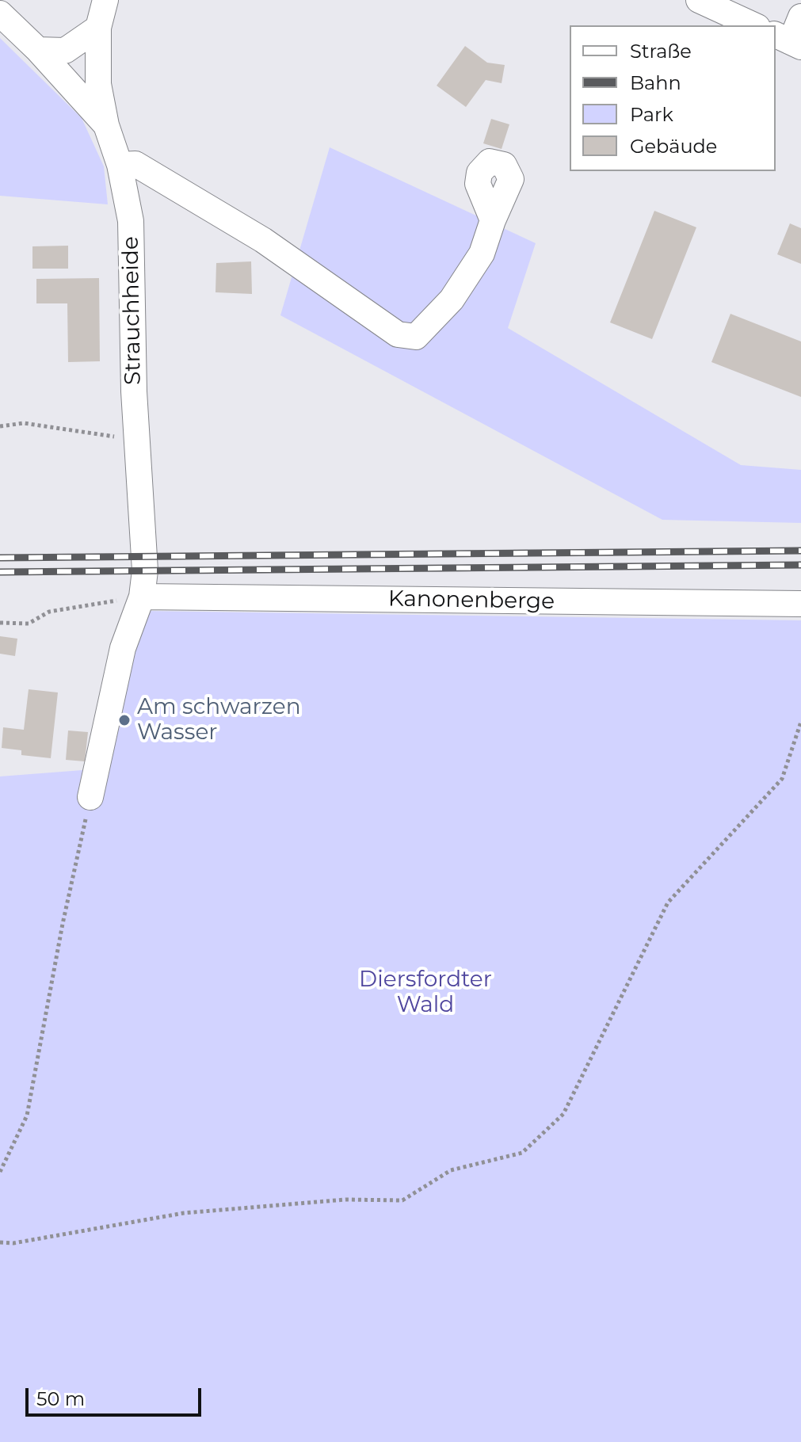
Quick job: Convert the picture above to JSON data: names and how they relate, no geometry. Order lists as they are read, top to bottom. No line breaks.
{"streets":{"street":["Strauchheide","Kanonenberge"]},"crossings":[["Strauchheide","Kanonenberge"]],"parks":["Diersfordter Wald"],"places":["Am schwarzen Wasser"],"legend":["Straße","Bahn","Park","Gebäude"],"scale_bar":"50 m"}
